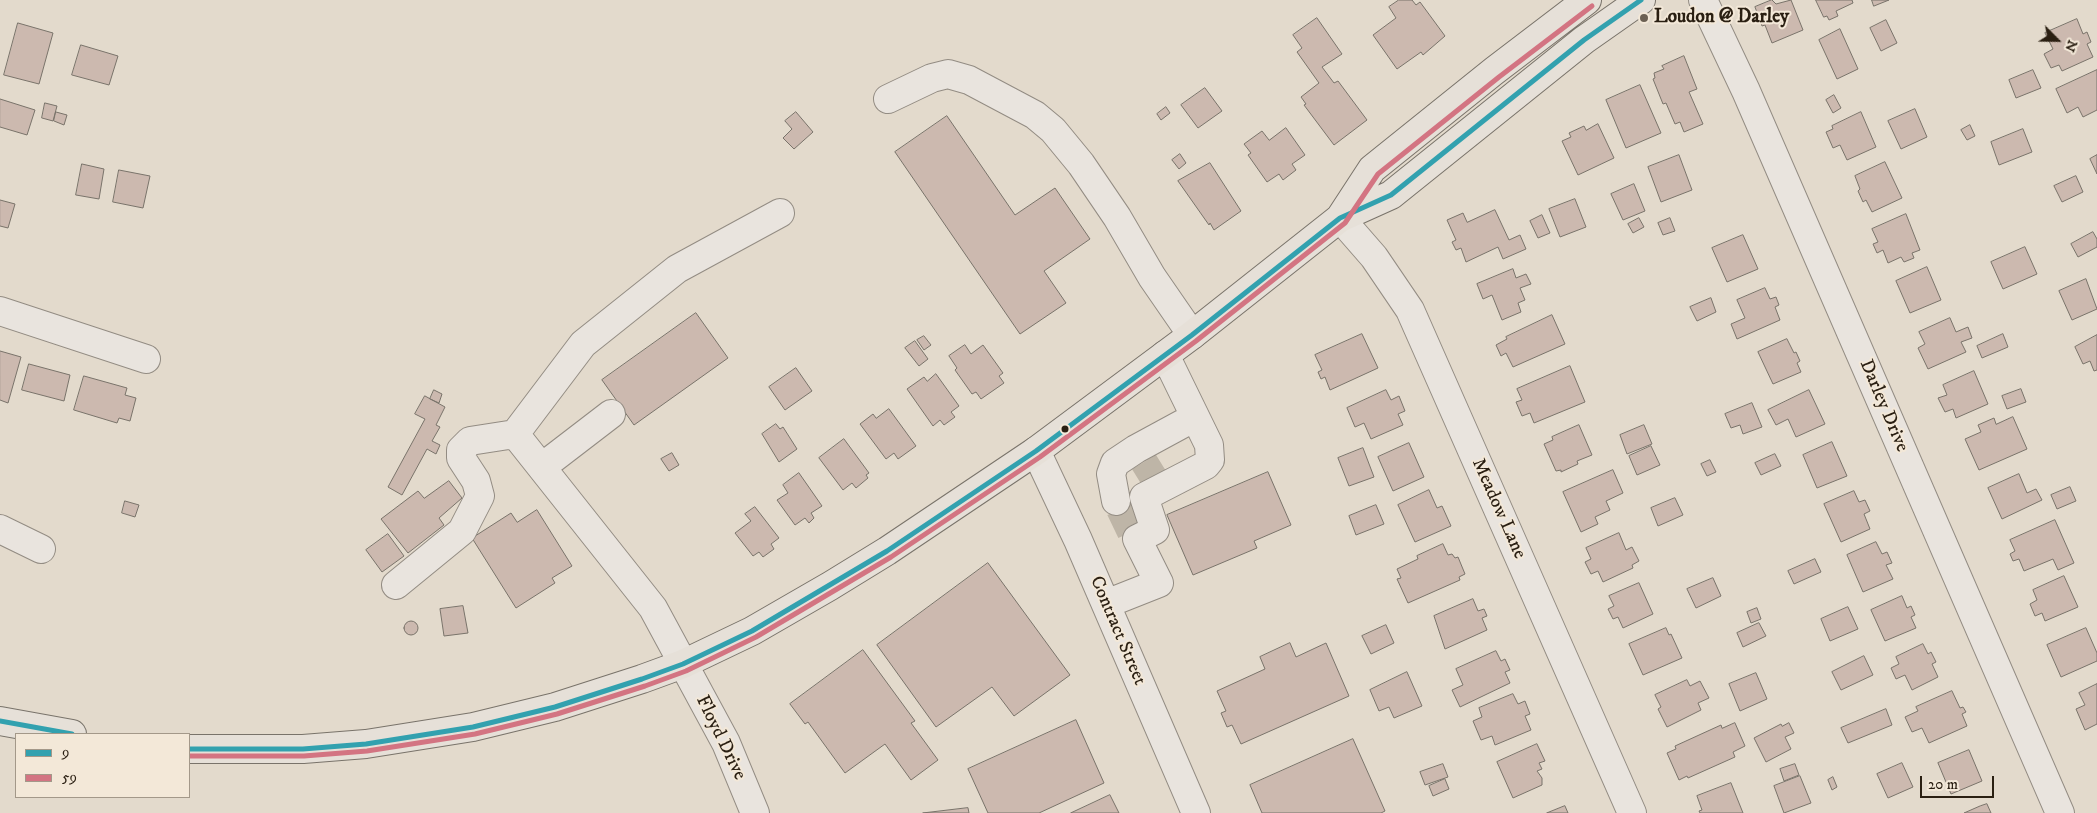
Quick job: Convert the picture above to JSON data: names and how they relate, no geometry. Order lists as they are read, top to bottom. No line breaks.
{"streets":{"street":["Darley Drive","Meadow Lane","Contract Street","Floyd Drive"]},"places":["Loudon @ Darley"],"lines":["transit line 9","transit line 59"],"legend":["9","59"],"scale_bar":"20 m","north":"bottom right"}
